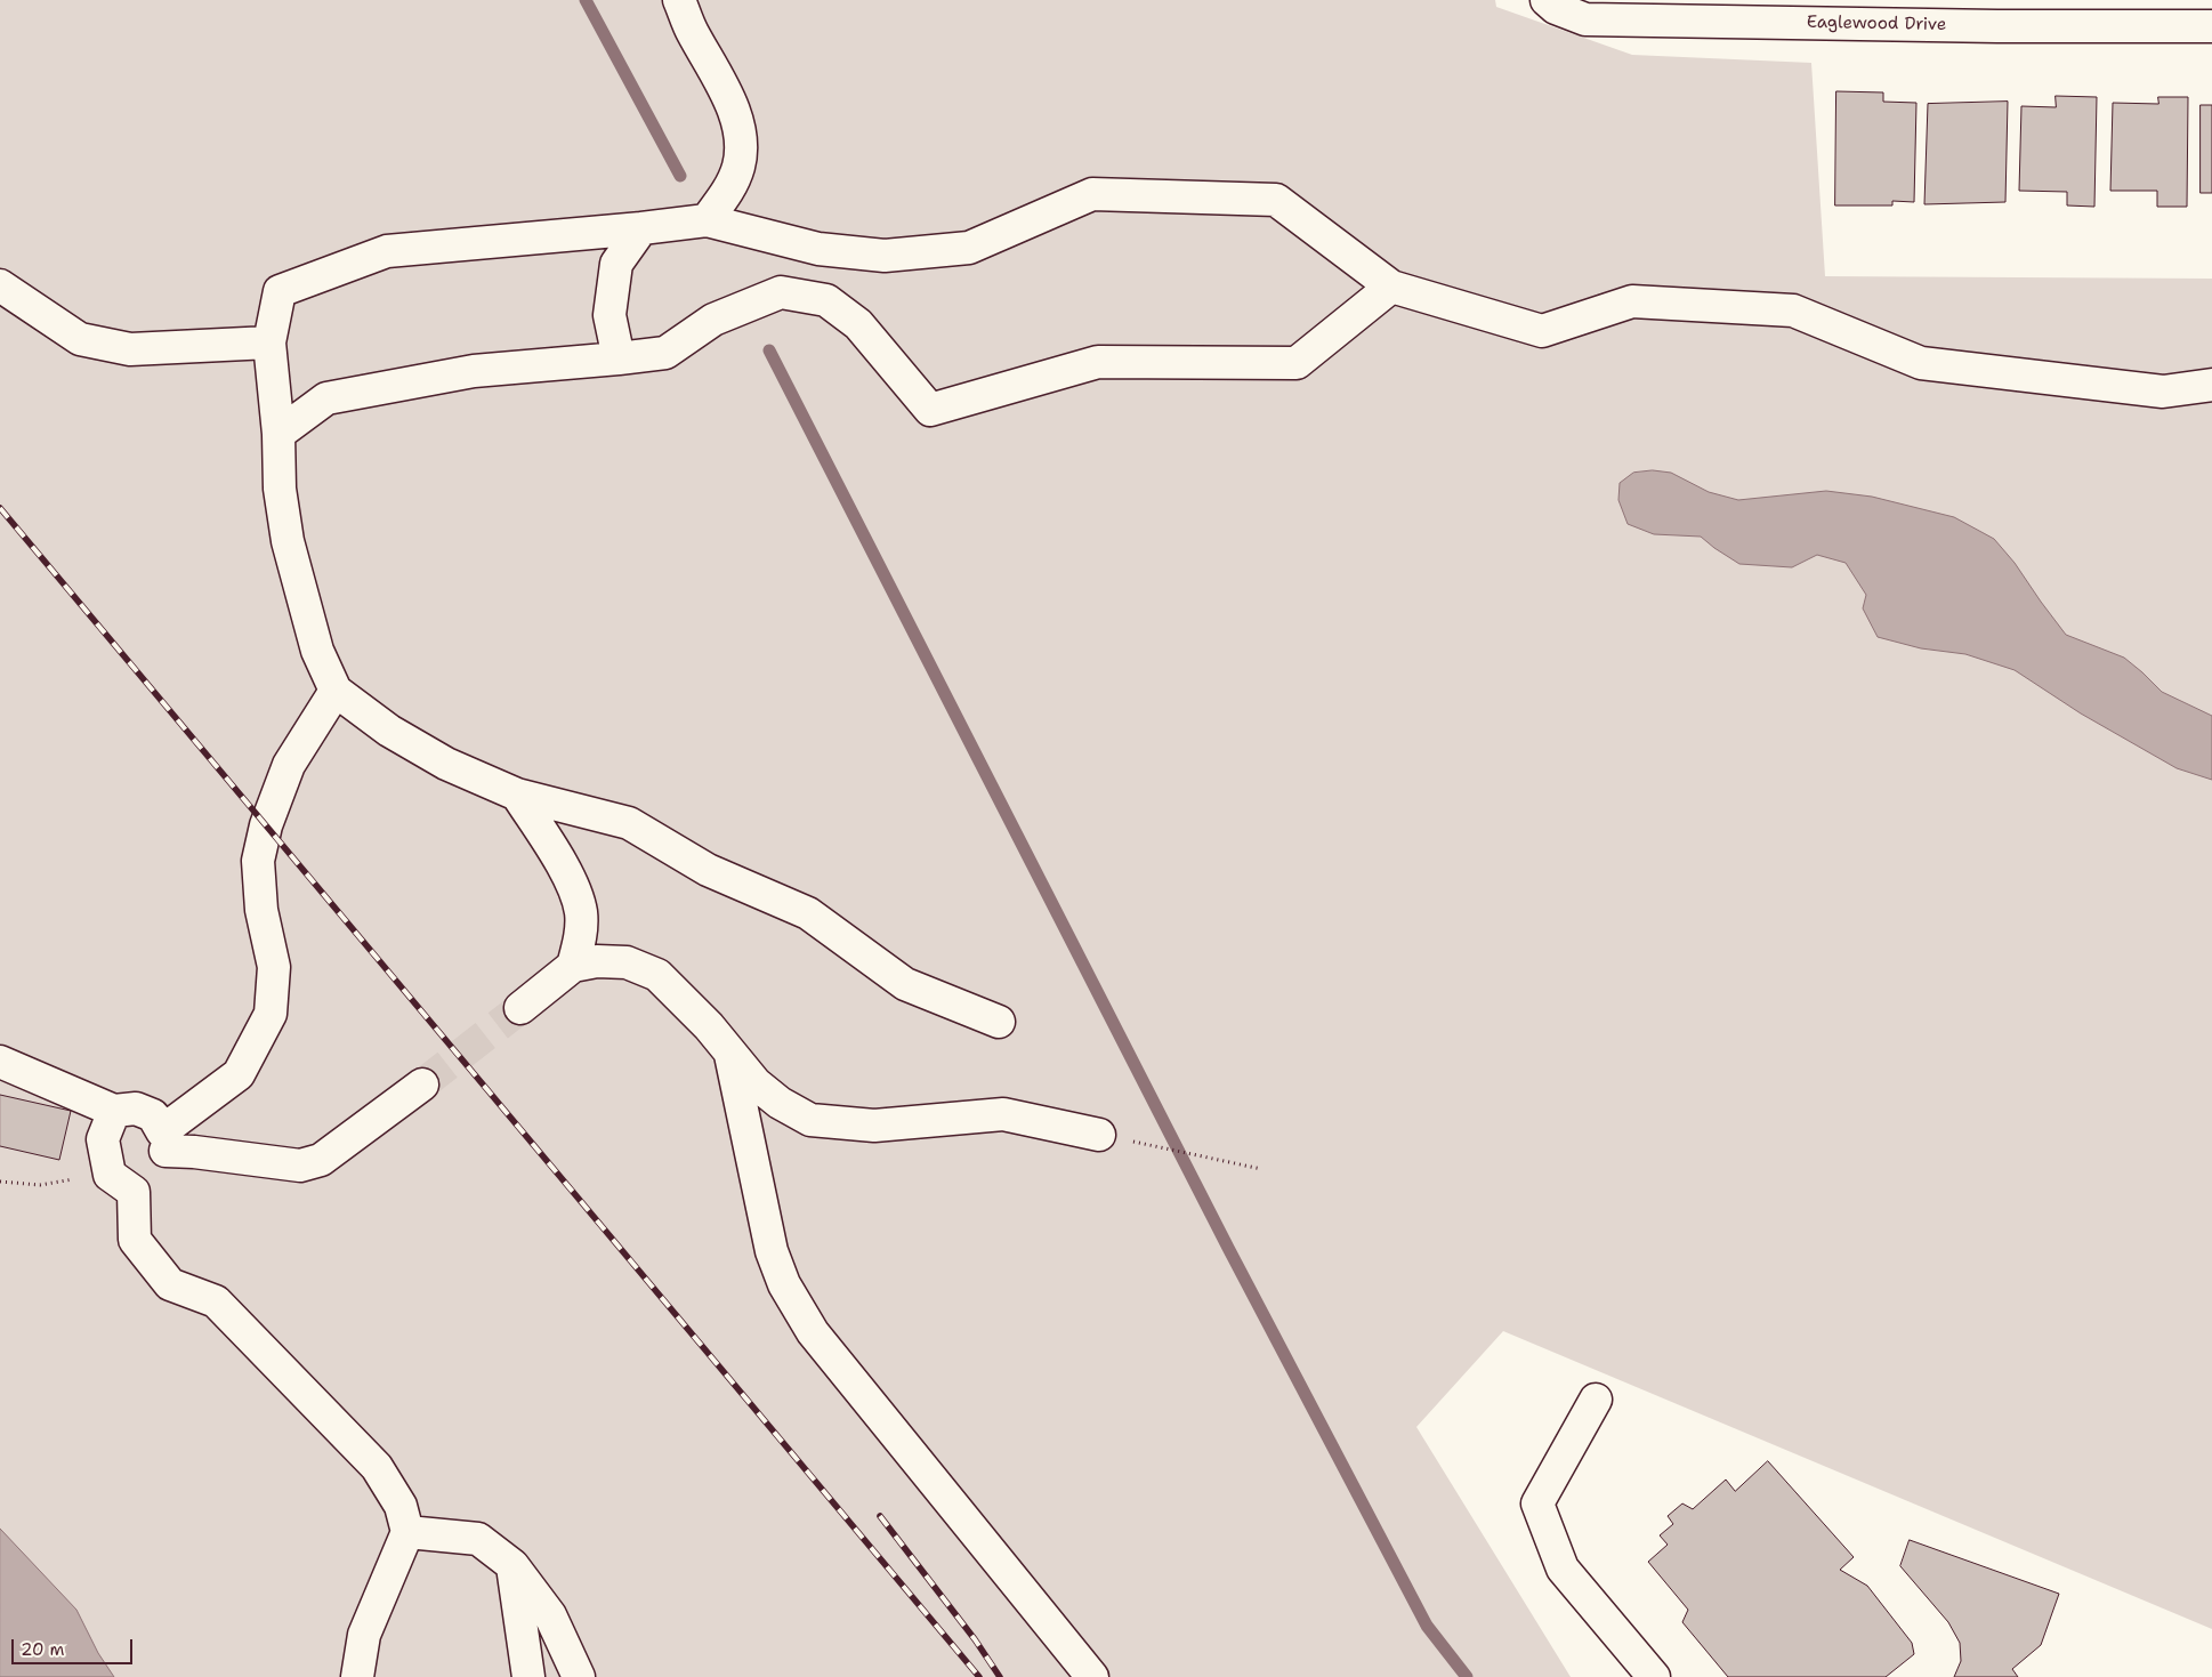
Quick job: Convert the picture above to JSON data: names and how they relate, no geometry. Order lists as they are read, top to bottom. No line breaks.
{"streets":{"street":["Eaglewood Drive"]},"scale_bar":"20 m"}
